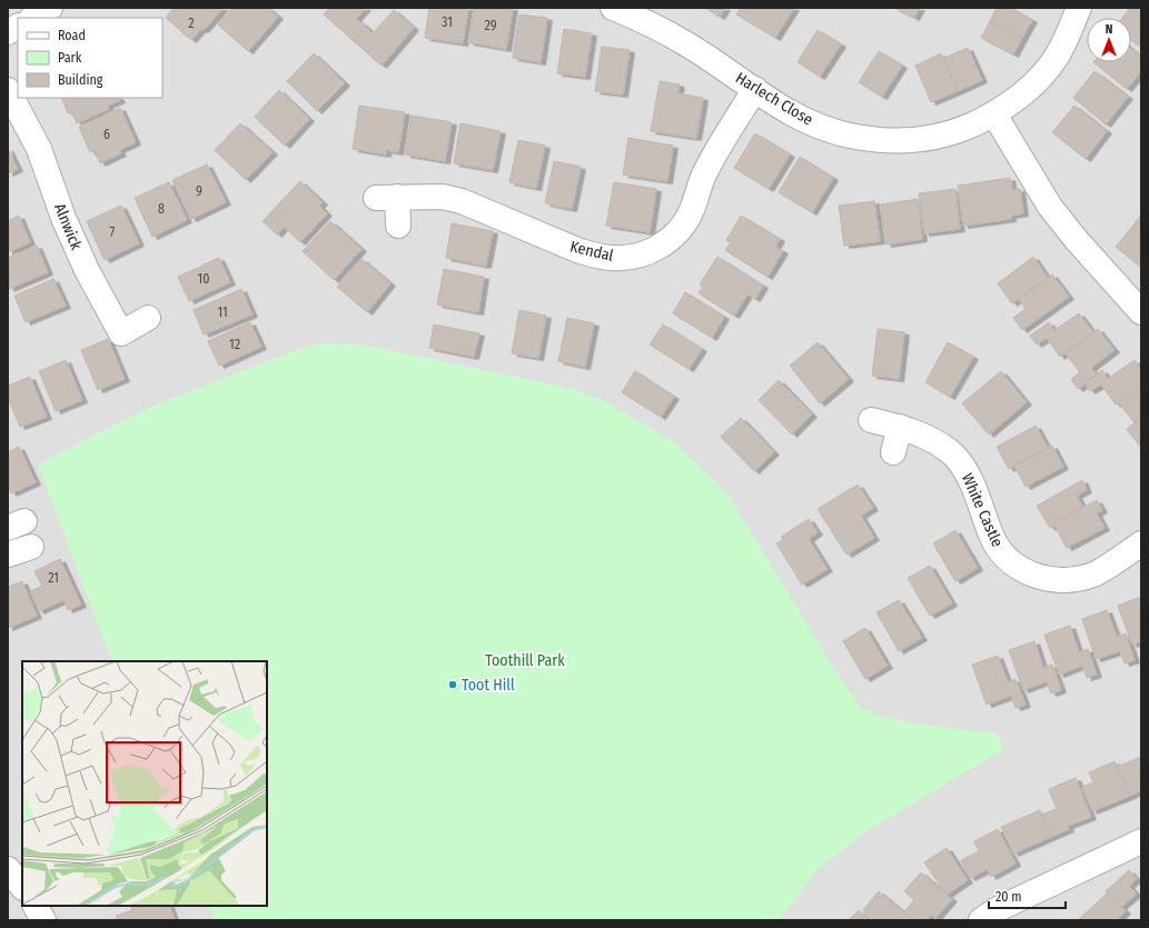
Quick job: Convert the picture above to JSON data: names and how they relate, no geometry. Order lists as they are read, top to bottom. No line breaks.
{"streets":{"street":["Harlech Close","Alnwick","Kendal","White Castle"]},"crossings":[["Harlech Close","Kendal"]],"parks":["Toothill Park"],"places":["Toot Hill"],"house_numbers":["31","2","29","6","9","8","7","10","11","12","21"],"legend":["Road","Park","Building"],"scale_bar":"20 m","north":"top"}
